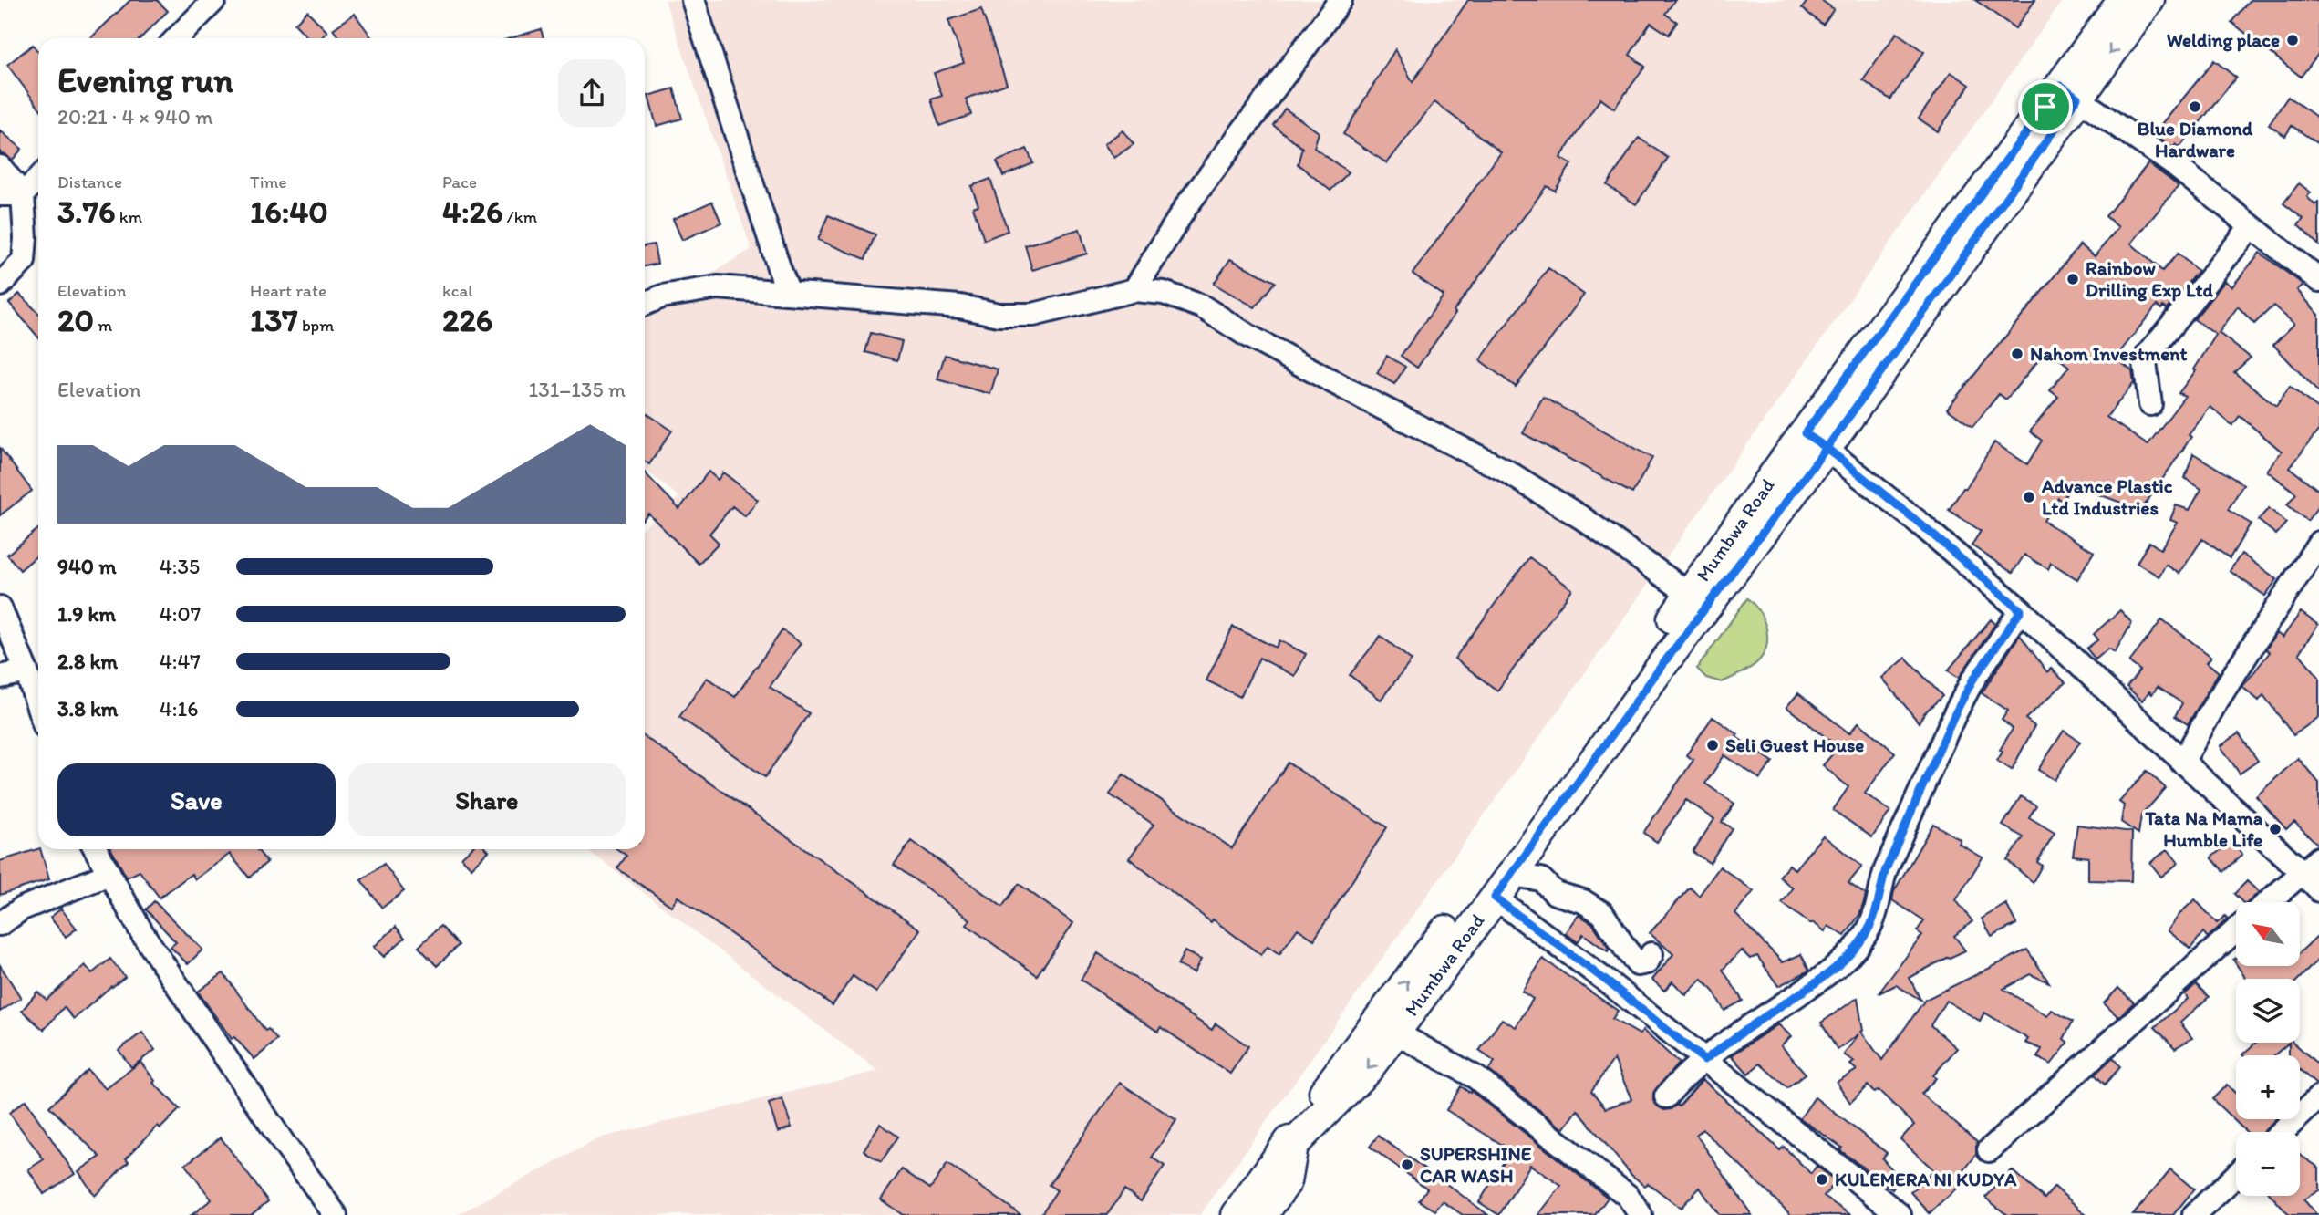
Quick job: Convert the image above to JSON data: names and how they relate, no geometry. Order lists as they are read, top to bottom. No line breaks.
{"streets":{"main road":["Mumbwa Road"]},"places":["Welding place","Blue Diamond Hardware","Rainbow Drilling Exp Ltd","Nahom Investment","Advance Plastic Ltd Industries","Seli Guest House","Tata Na Mama Humble Life","SUPERSHINE CAR WASH","KULEMERA NI KUDYA"],"north":"top left","page":{"heading":["Evening run","20:21 · 4 × 940 m"],"stats":[["Distance","3.76 km"],["Time","16:40"],["Pace","4:26 /km"],["Elevation","20 m"],["Heart rate","137 bpm"],["kcal","226"]],"chart":["Elevation","131–135 m"],"list":[{"name":"940 m","note":"4:35"},{"name":"1.9 km","note":"4:07"},{"name":"2.8 km","note":"4:47"},{"name":"3.8 km","note":"4:16"}],"buttons":["Save","Share"],"map_buttons":["+","−"]}}
